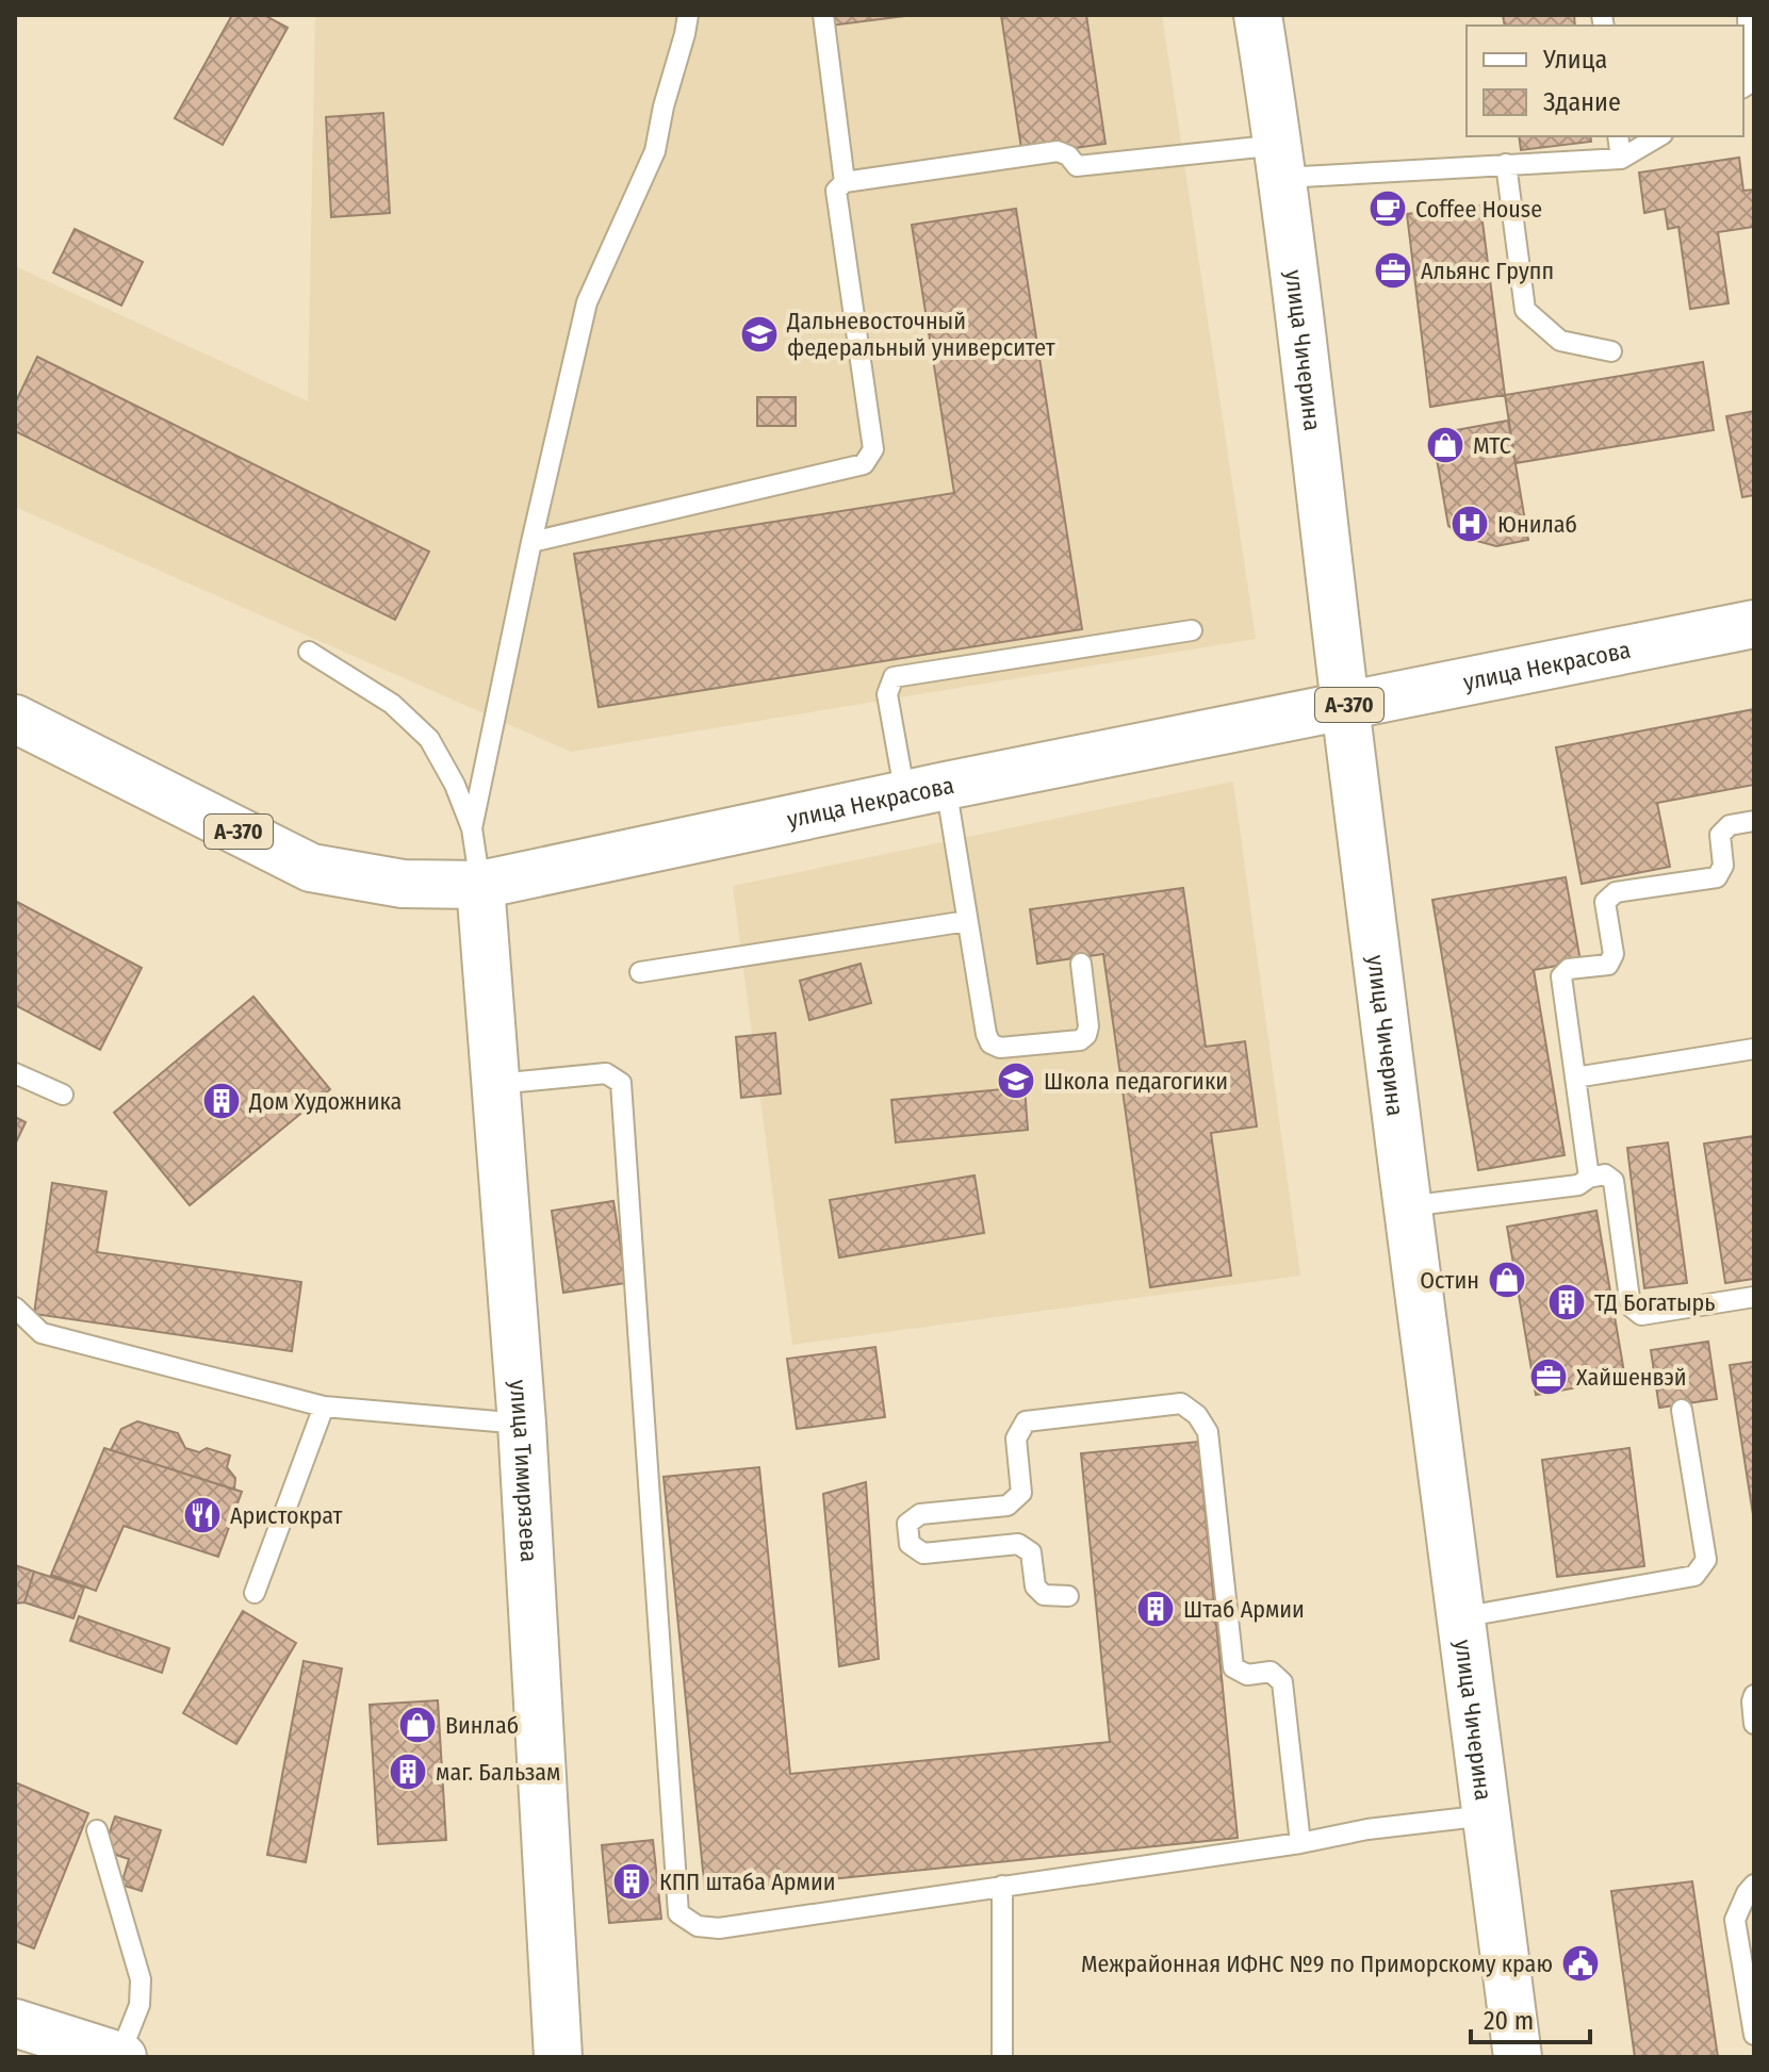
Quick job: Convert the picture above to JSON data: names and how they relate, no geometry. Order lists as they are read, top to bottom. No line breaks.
{"streets":{"main road":["улица Чичерина","улица Некрасова","А-370","улица Тимирязева"]},"crossings":[["улица Чичерина","улица Некрасова"],["улица Некрасова","улица Тимирязева"]],"places":{"cafe":["Coffee House"],"office":["Альянс Групп","Хайшенвэй"],"school or university":["Дальневосточный федеральный университет","Школа педагогики"],"shop":["МТС","Остин","Винлаб"],"hospital":["Юнилаб"],"building":["Дом Художника","ТД Богатырь","Штаб Армии","маг. Бальзам","КПП штаба Армии"],"restaurant":["Аристократ"],"public building":["Межрайонная ИФНС №9 по Приморскому краю"]},"legend":["Улица","Здание"],"scale_bar":"20 m"}
